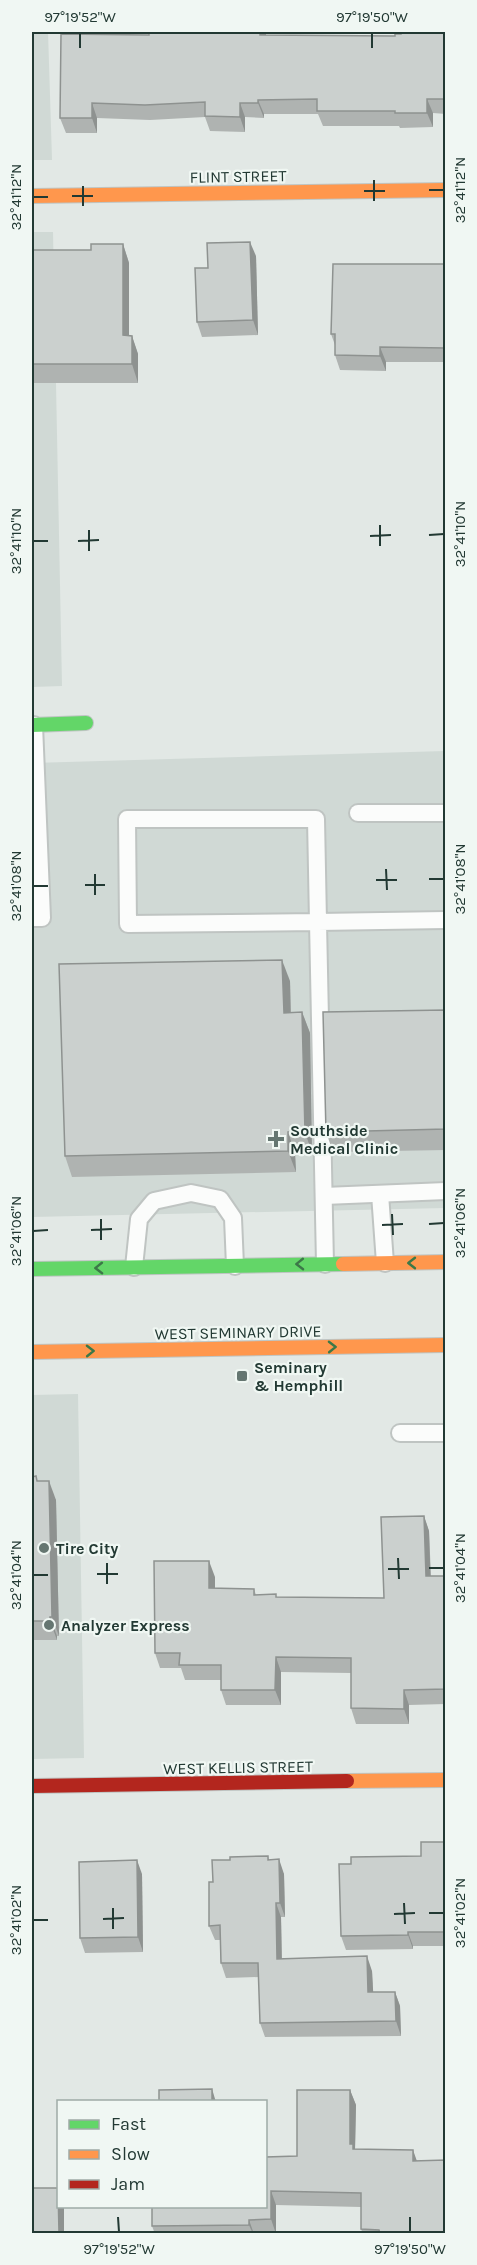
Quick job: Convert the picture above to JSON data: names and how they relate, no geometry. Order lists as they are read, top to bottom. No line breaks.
{"streets":{"street":["FLINT STREET","WEST SEMINARY DRIVE","WEST KELLIS STREET"]},"places":{"health":["Southside Medical Clinic"],"transit":["Seminary & Hemphill"],"other":["Tire City","Analyzer Express"]},"legend":["Fast","Slow","Jam"],"coordinates":["97°19'52\"W","97°19'50\"W","32°41'12\"N","32°41'10\"N","32°41'08\"N","32°41'06\"N","32°41'04\"N","32°41'02\"N"]}
